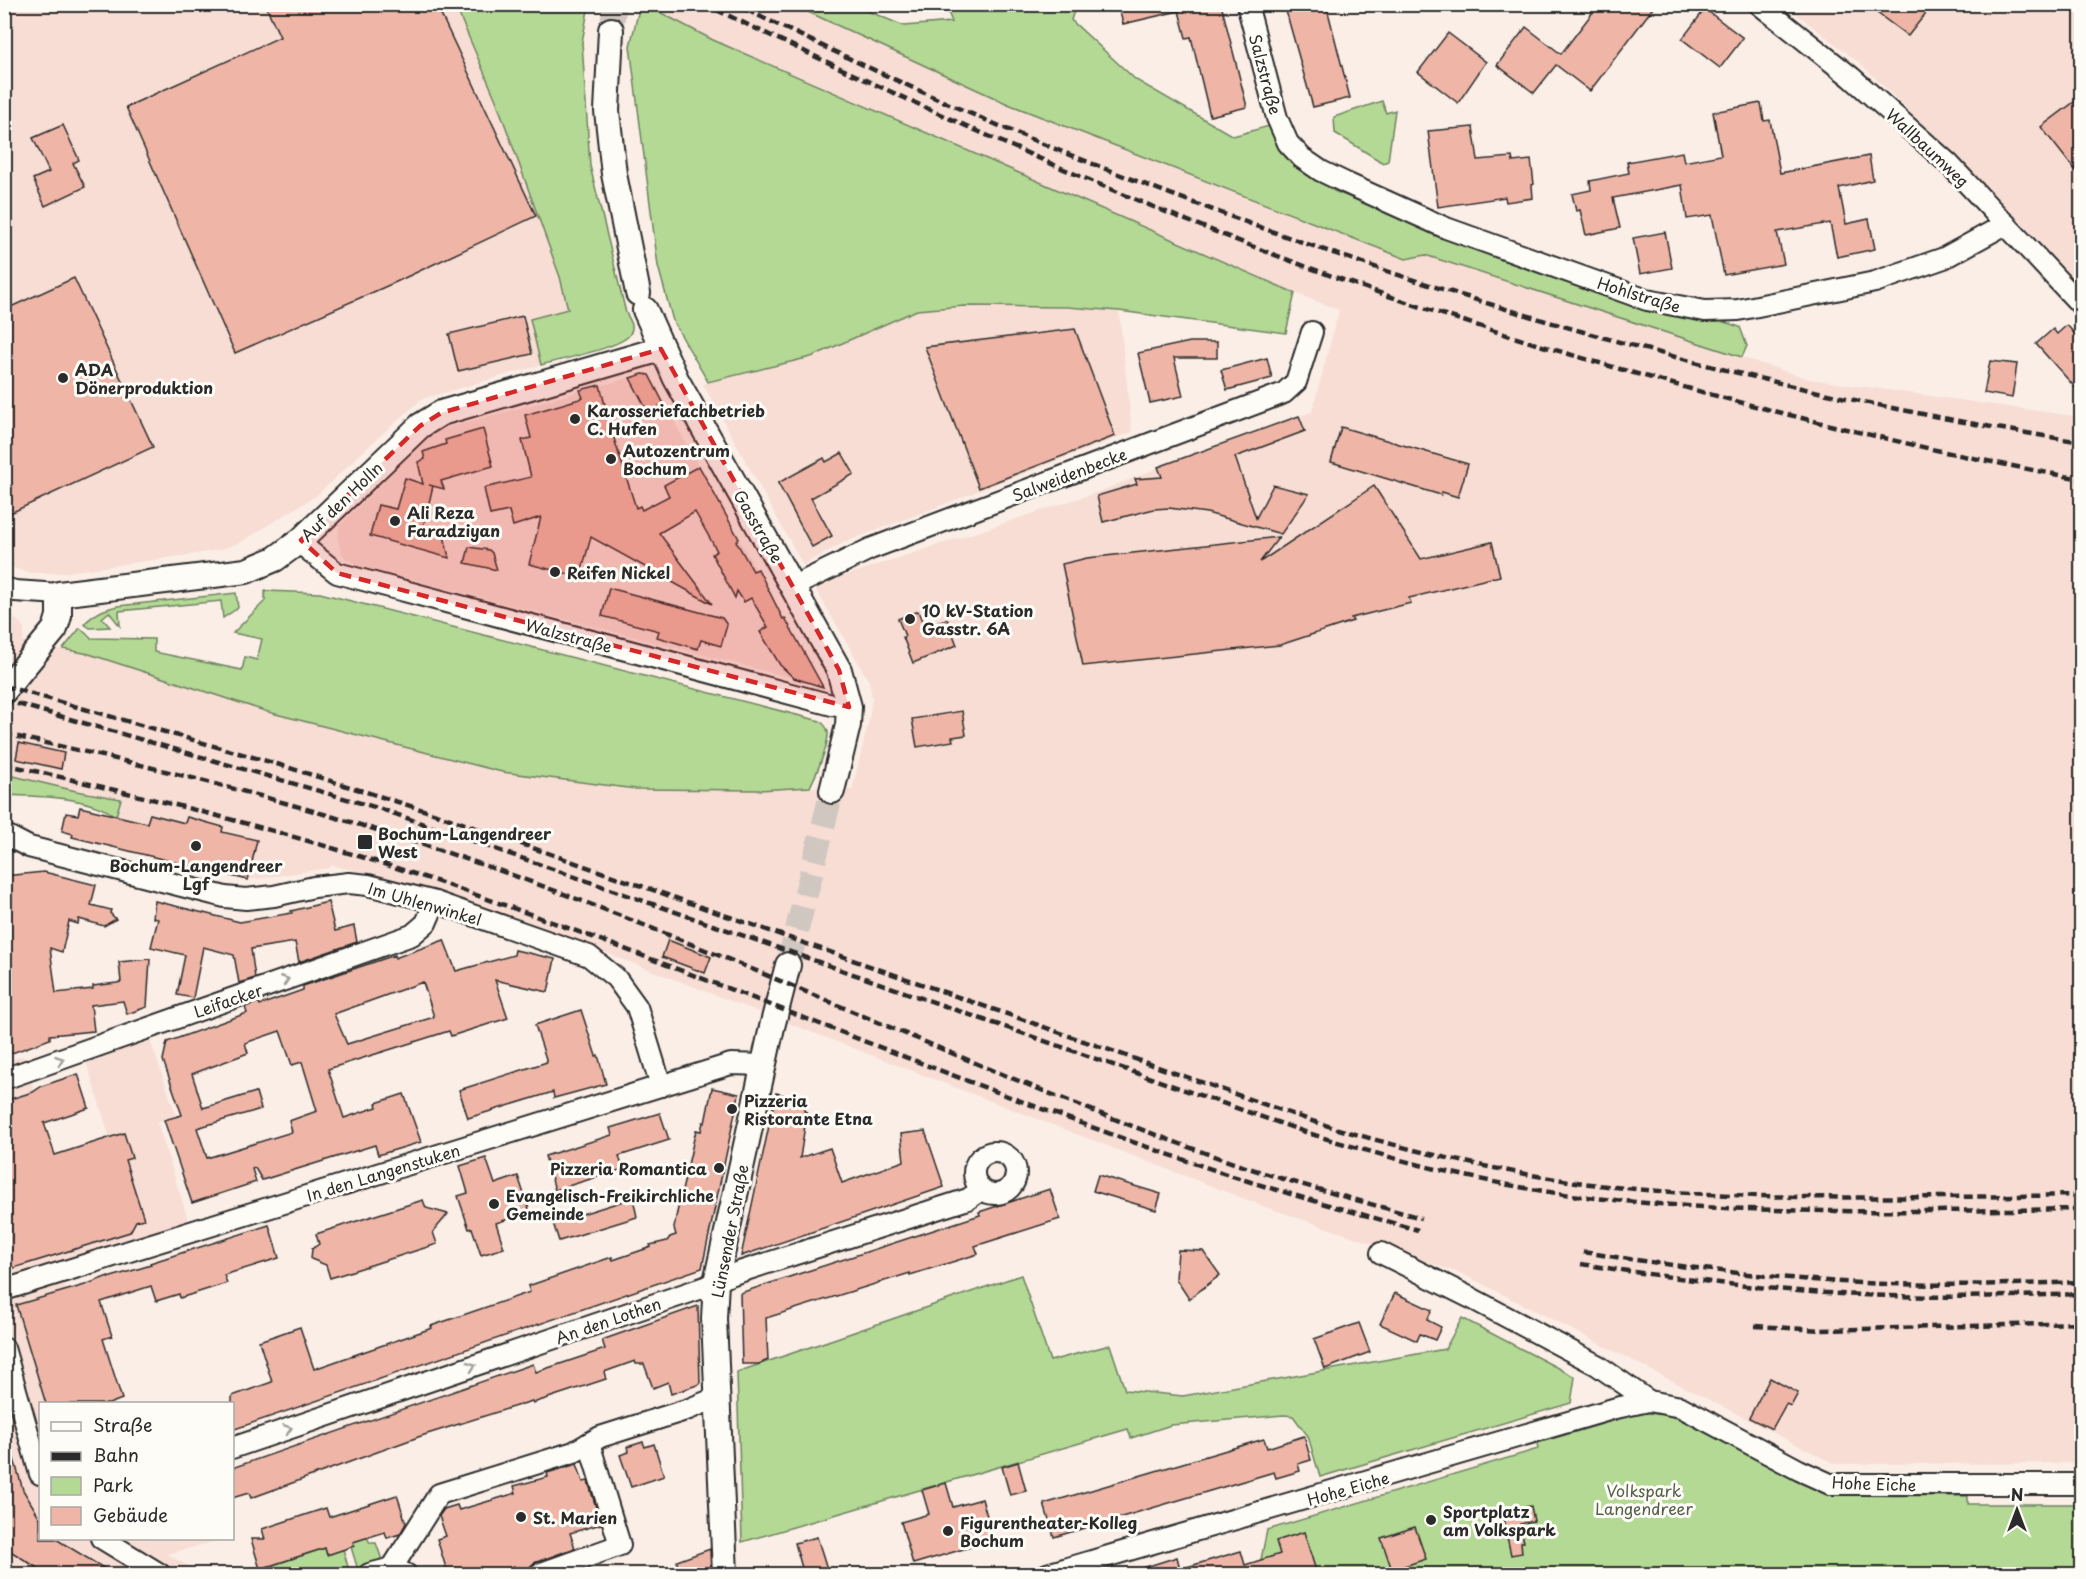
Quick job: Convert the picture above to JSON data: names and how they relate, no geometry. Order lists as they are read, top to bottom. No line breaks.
{"streets":{"street":["Salzstraße","Wallbaumweg","Hohlstraße","Salweidenbecke","Auf den Holln","Gasstraße","Walzstraße","Im Uhlenwinkel","Leifacker","In den Langenstuken","Lünsender Straße","An den Lothen","Hohe Eiche"]},"crossings":[["Salzstraße","Hohlstraße"],["Wallbaumweg","Hohlstraße"],["Salweidenbecke","Gasstraße"],["Auf den Holln","Gasstraße"],["Auf den Holln","Walzstraße"],["Gasstraße","Walzstraße"],["Im Uhlenwinkel","Leifacker"],["Im Uhlenwinkel","In den Langenstuken"],["In den Langenstuken","Lünsender Straße"],["Lünsender Straße","An den Lothen"]],"one_way":["Leifacker"],"parks":["Volkspark Langendreer"],"places":{"other":["ADA Dönerproduktion","Karosseriefachbetrieb C. Hufen","Autozentrum Bochum","Ali Reza Faradziyan","Reifen Nickel","10 kV-Station Gasstr. 6A","Bochum-Langendreer Lgf","Pizzeria Ristorante Etna","Pizzeria Romantica","Evangelisch-Freikirchliche Gemeinde","St. Marien","Sportplatz am Volkspark","Figurentheater-Kolleg Bochum"],"transit":["Bochum-Langendreer West"]},"legend":["Straße","Bahn","Park","Gebäude"],"north":"top"}
